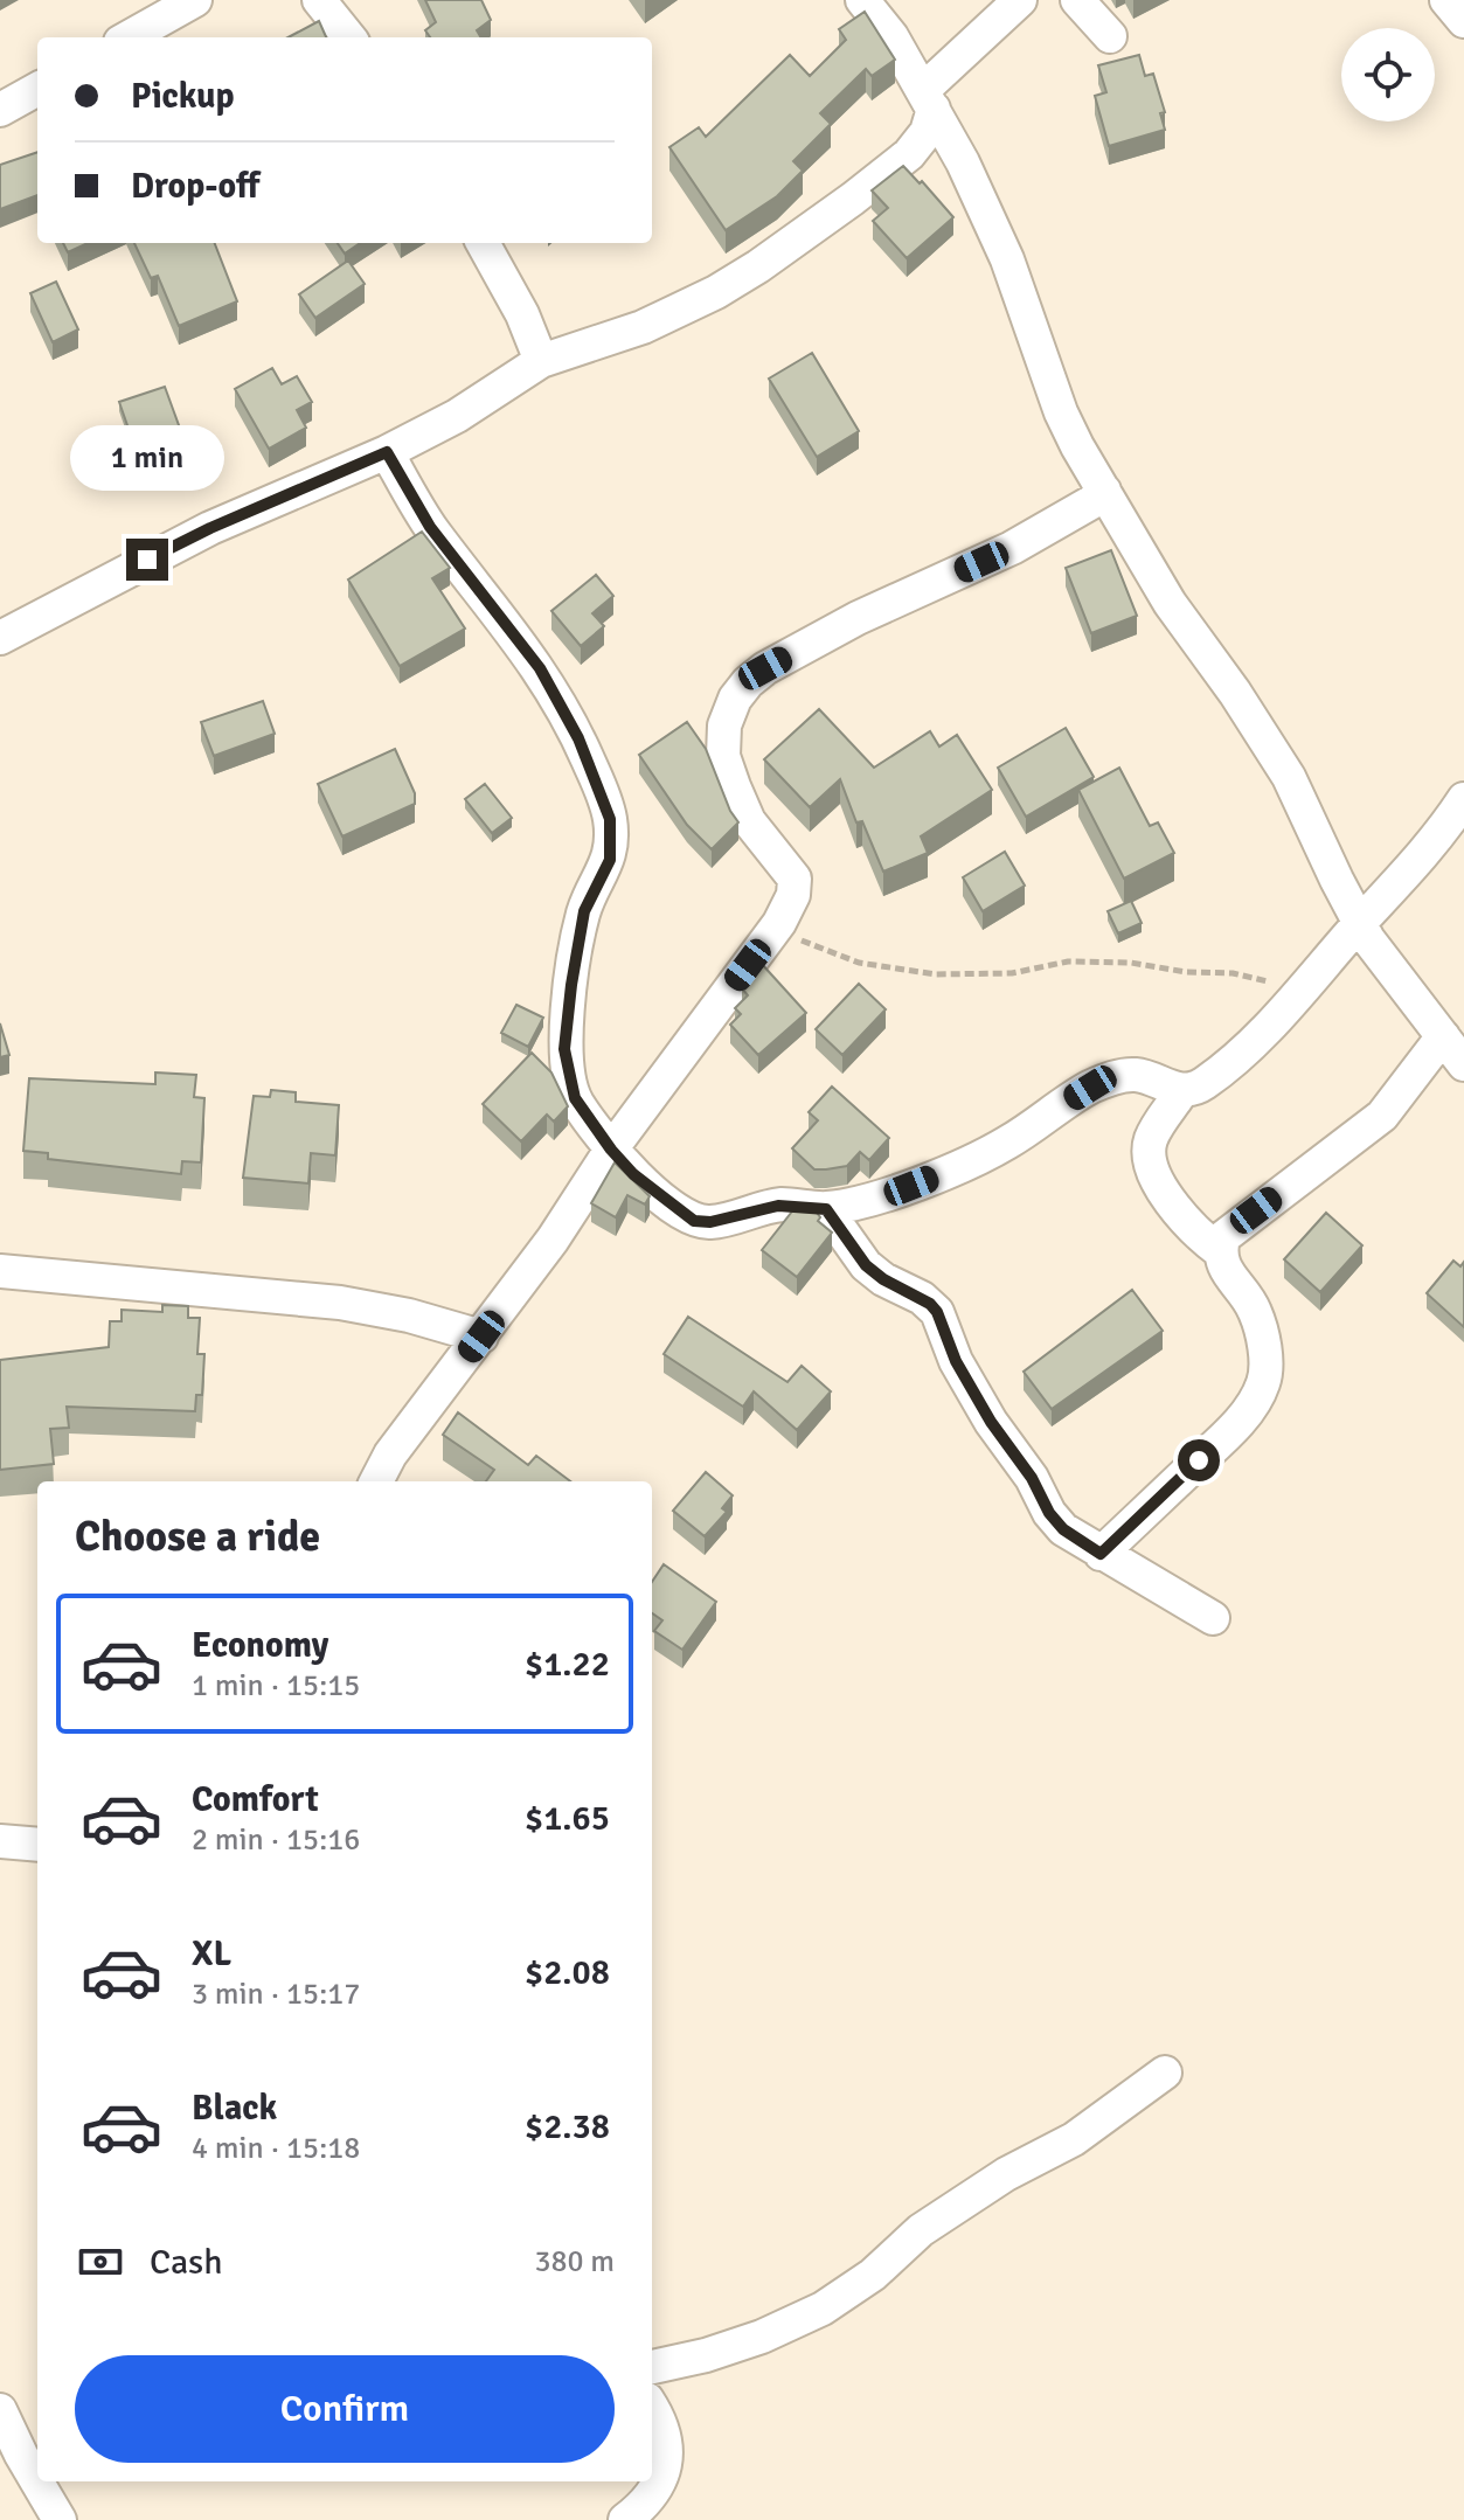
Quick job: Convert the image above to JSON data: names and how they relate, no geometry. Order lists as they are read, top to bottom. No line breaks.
{"page":{"banner":["Pickup","Drop-off"],"bubble":"1 min","heading":"Choose a ride","list":[{"name":"Economy","note":"1 min · 15:15","value":"$1.22"},{"name":"Comfort","note":"2 min · 15:16","value":"$1.65"},{"name":"XL","note":"3 min · 15:17","value":"$2.08"},{"name":"Black","note":"4 min · 15:18","value":"$2.38"}],"pay":["Cash","380 m"],"buttons":"Confirm"}}
